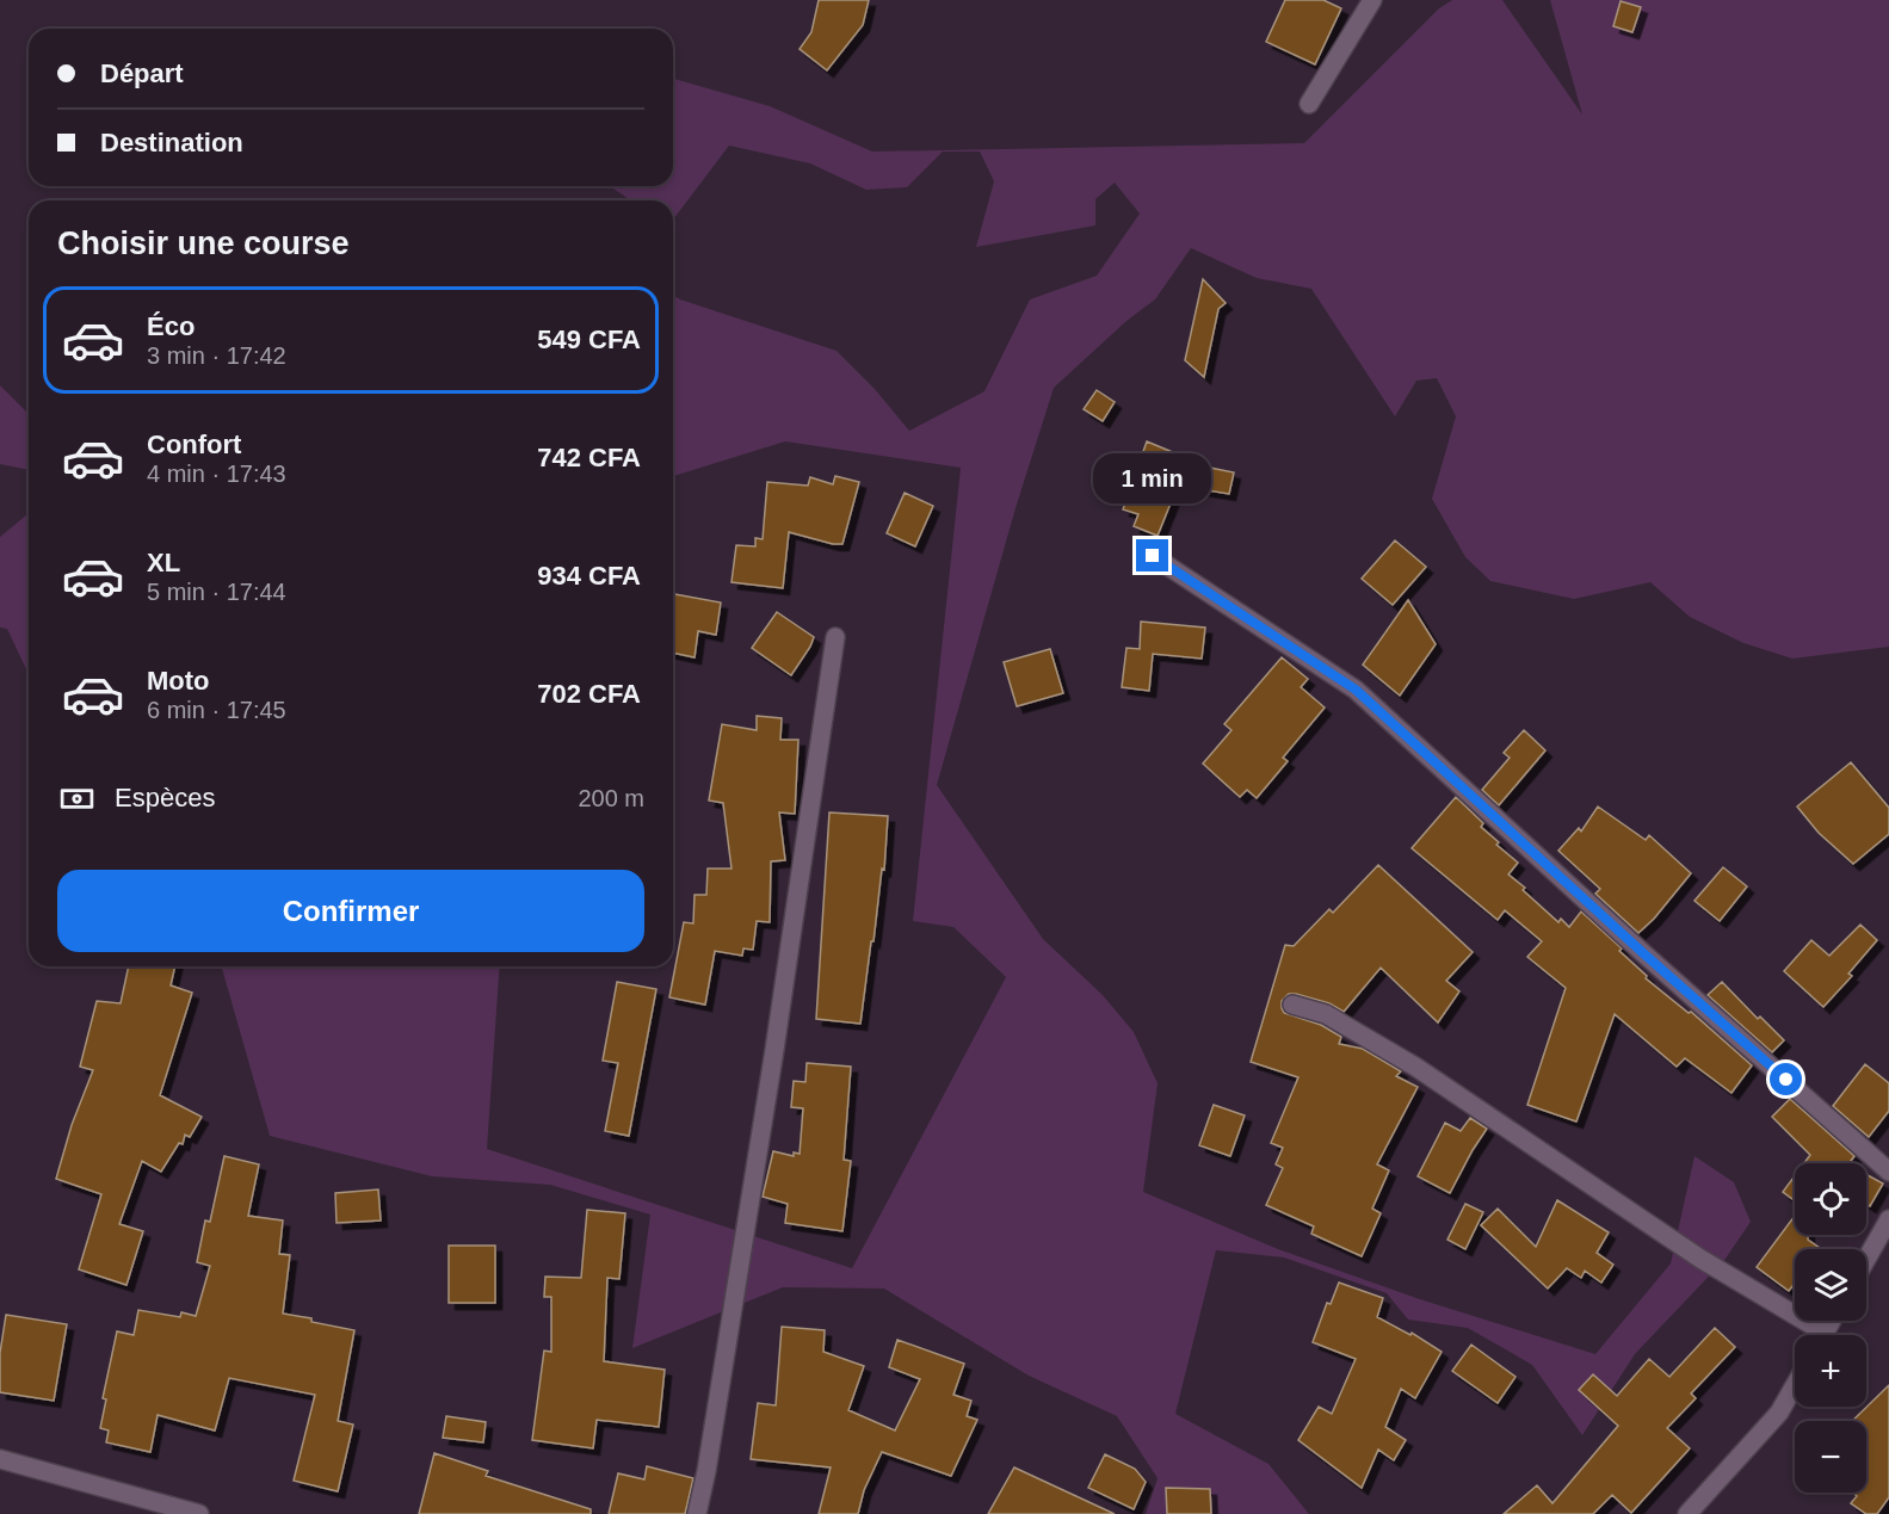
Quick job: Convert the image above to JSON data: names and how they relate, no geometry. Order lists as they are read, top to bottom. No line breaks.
{"page":{"banner":["Départ","Destination"],"heading":"Choisir une course","list":[{"name":"Éco","note":"3 min · 17:42","value":"549 CFA"},{"name":"Confort","note":"4 min · 17:43","value":"742 CFA"},{"name":"XL","note":"5 min · 17:44","value":"934 CFA"},{"name":"Moto","note":"6 min · 17:45","value":"702 CFA"}],"bubble":"1 min","pay":["Espèces","200 m"],"buttons":"Confirmer","map_buttons":["+","−"]}}
